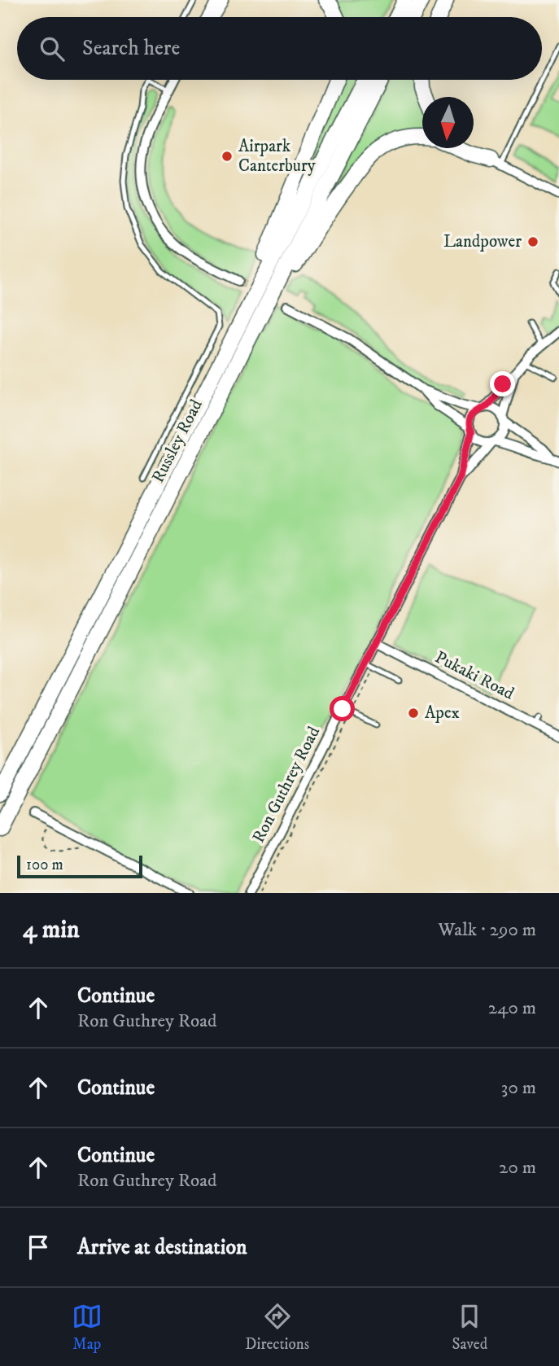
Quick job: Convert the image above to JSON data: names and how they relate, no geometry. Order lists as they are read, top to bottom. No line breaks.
{"streets":{"highway":["Russley Road"],"street":["Pukaki Road","Ron Guthrey Road"]},"crossings":[["Pukaki Road","Ron Guthrey Road"]],"places":["Airpark Canterbury","Landpower","Apex"],"scale_bar":"100 m","north":"bottom","page":{"search":"Search here","scale":"100 m","heading":["4 min","Walk · 290 m"],"list":[["Continue","Ron Guthrey Road","240 m"],["Continue","30 m"],["Continue","Ron Guthrey Road","20 m"],"Arrive at destination"],"nav":["Map","Directions","Saved"]}}
